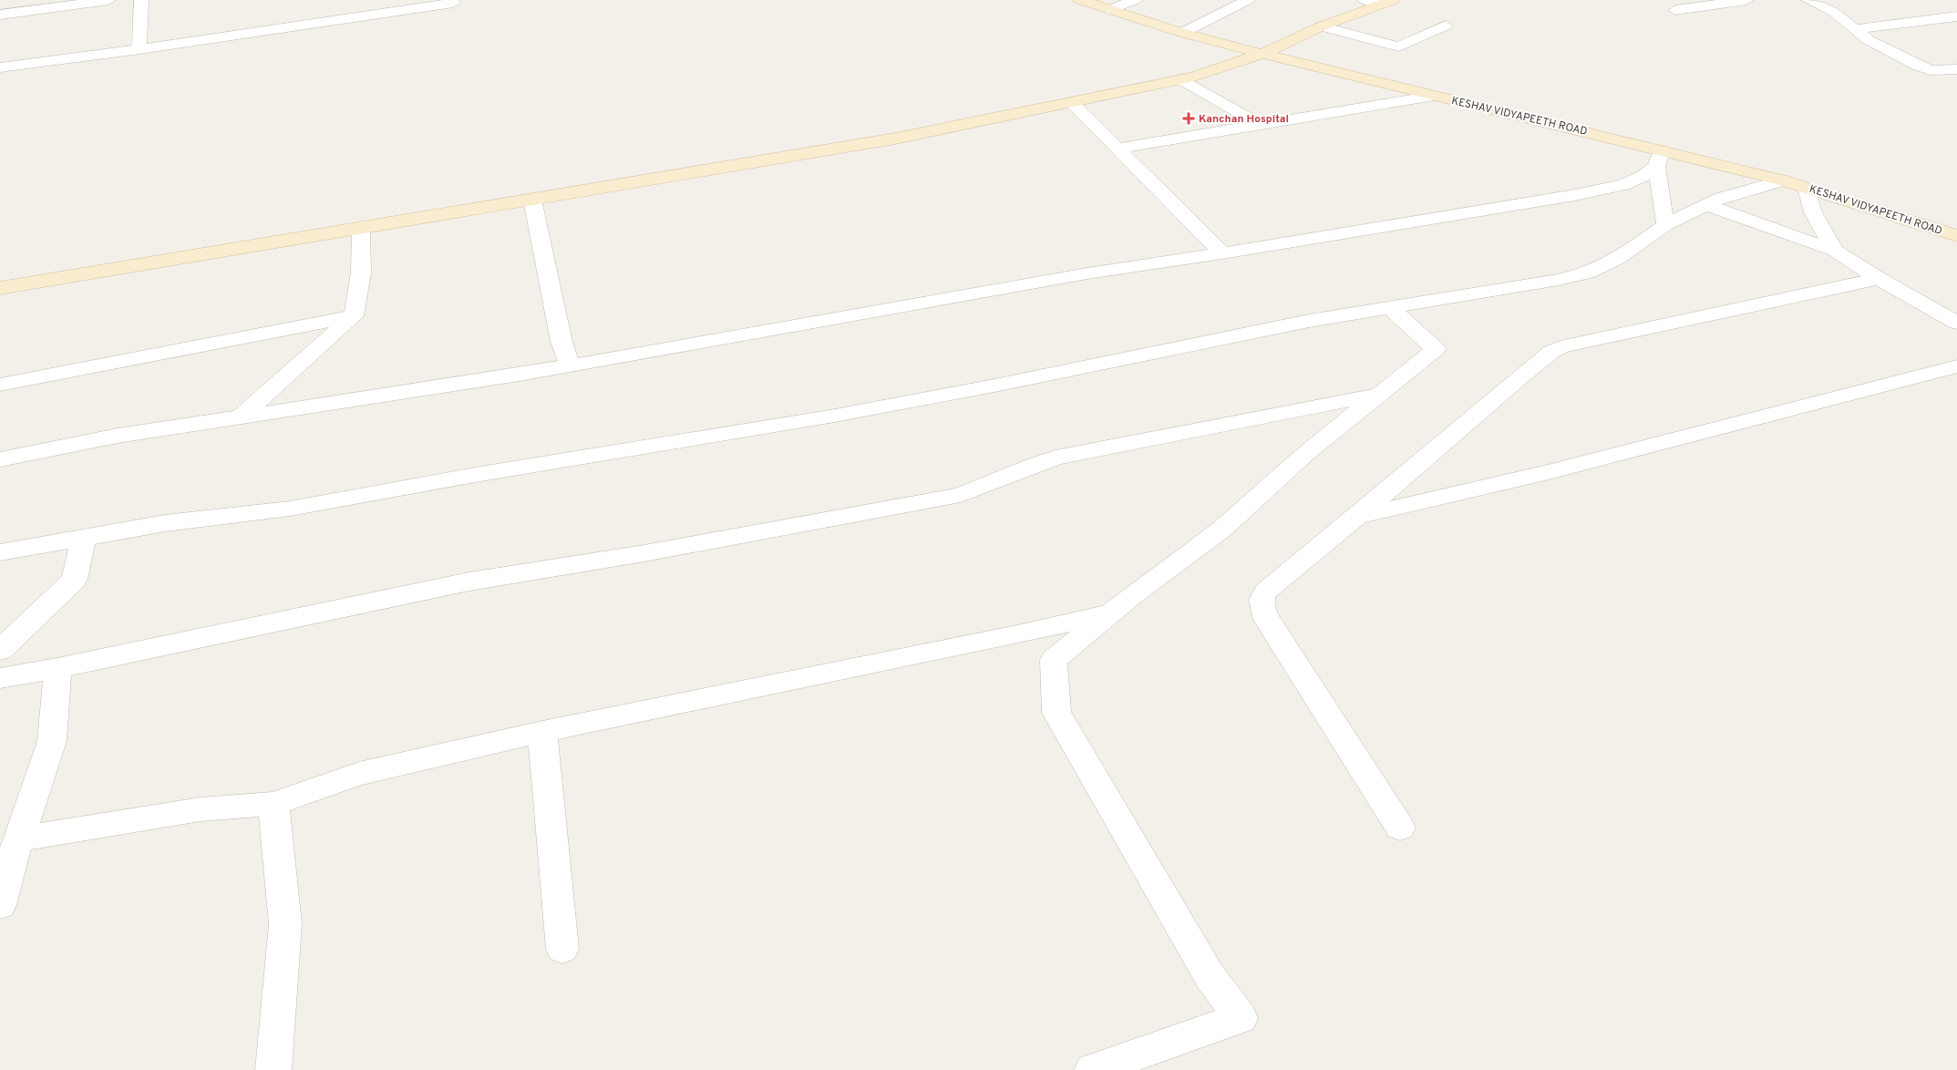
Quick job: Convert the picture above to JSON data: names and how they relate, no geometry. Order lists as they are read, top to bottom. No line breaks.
{"streets":{"street":["KESHAV VIDYAPEETH ROAD"]},"places":{"health":["Kanchan Hospital"]}}
